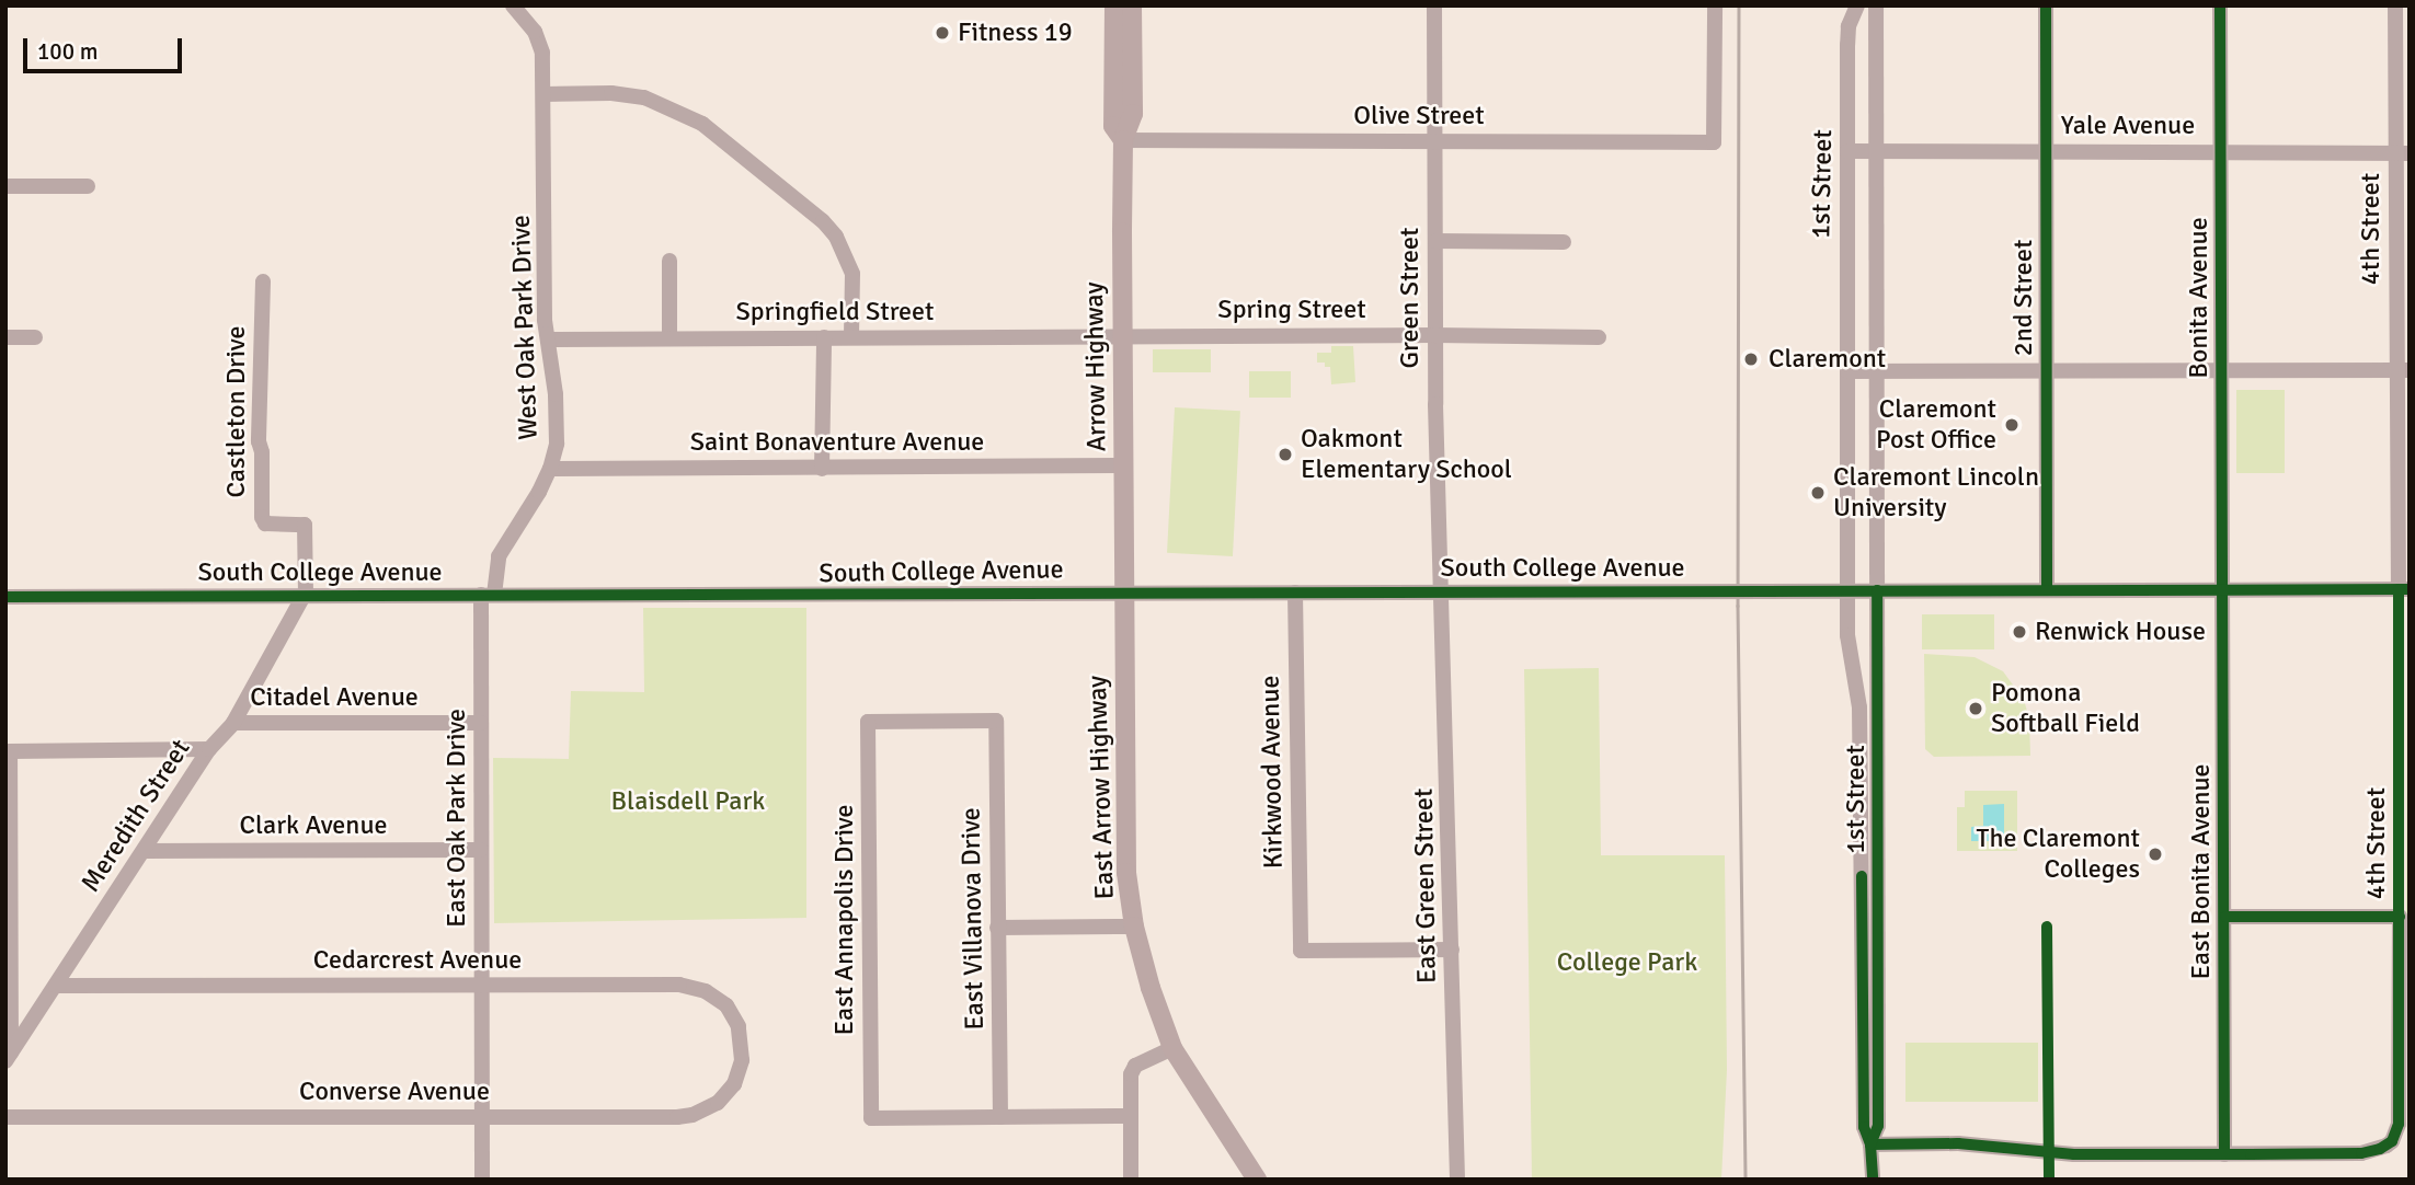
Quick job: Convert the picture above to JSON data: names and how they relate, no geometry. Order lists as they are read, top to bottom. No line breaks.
{"streets":{"main road":["Arrow Highway","East Arrow Highway"],"street":["Olive Street","Yale Avenue","1st Street","4th Street","Green Street","2nd Street","Bonita Avenue","Spring Street","Springfield Street","West Oak Park Drive","Castleton Drive","Saint Bonaventure Avenue","South College Avenue","Citadel Avenue","Kirkwood Avenue","Meredith Street","East Oak Park Drive","Clark Avenue","East Bonita Avenue","East Green Street","East Villanova Drive","East Annapolis Drive","Cedarcrest Avenue","Converse Avenue"]},"crossings":[["Olive Street","Green Street"],["Olive Street","Arrow Highway"],["Yale Avenue","1st Street"],["Yale Avenue","4th Street"],["Yale Avenue","2nd Street"],["Yale Avenue","Bonita Avenue"],["1st Street","South College Avenue"],["4th Street","South College Avenue"],["4th Street","East Bonita Avenue"],["Green Street","Spring Street"],["Green Street","South College Avenue"],["Green Street","East Green Street"],["2nd Street","South College Avenue"],["Bonita Avenue","South College Avenue"],["Bonita Avenue","East Bonita Avenue"],["Spring Street","Springfield Street"],["Spring Street","Arrow Highway"],["Springfield Street","West Oak Park Drive"],["Springfield Street","Arrow Highway"],["West Oak Park Drive","Saint Bonaventure Avenue"],["West Oak Park Drive","South College Avenue"],["West Oak Park Drive","East Oak Park Drive"],["Arrow Highway","Saint Bonaventure Avenue"],["Arrow Highway","South College Avenue"],["Arrow Highway","East Arrow Highway"],["Castleton Drive","South College Avenue"],["Castleton Drive","Meredith Street"],["South College Avenue","Kirkwood Avenue"],["South College Avenue","East Arrow Highway"],["South College Avenue","Meredith Street"],["South College Avenue","East Oak Park Drive"],["South College Avenue","East Bonita Avenue"],["South College Avenue","East Green Street"],["Citadel Avenue","Meredith Street"],["Citadel Avenue","East Oak Park Drive"],["Kirkwood Avenue","East Green Street"],["Meredith Street","Clark Avenue"],["Meredith Street","Cedarcrest Avenue"],["East Oak Park Drive","Clark Avenue"],["East Oak Park Drive","Cedarcrest Avenue"],["East Oak Park Drive","Converse Avenue"],["East Villanova Drive","East Annapolis Drive"],["Cedarcrest Avenue","Converse Avenue"]],"parks":["Blaisdell Park","College Park"],"places":["Fitness 19","Claremont","Claremont Post Office","Oakmont Elementary School","Claremont Lincoln University","Renwick House","Pomona Softball Field","The Claremont Colleges"],"scale_bar":"100 m"}
